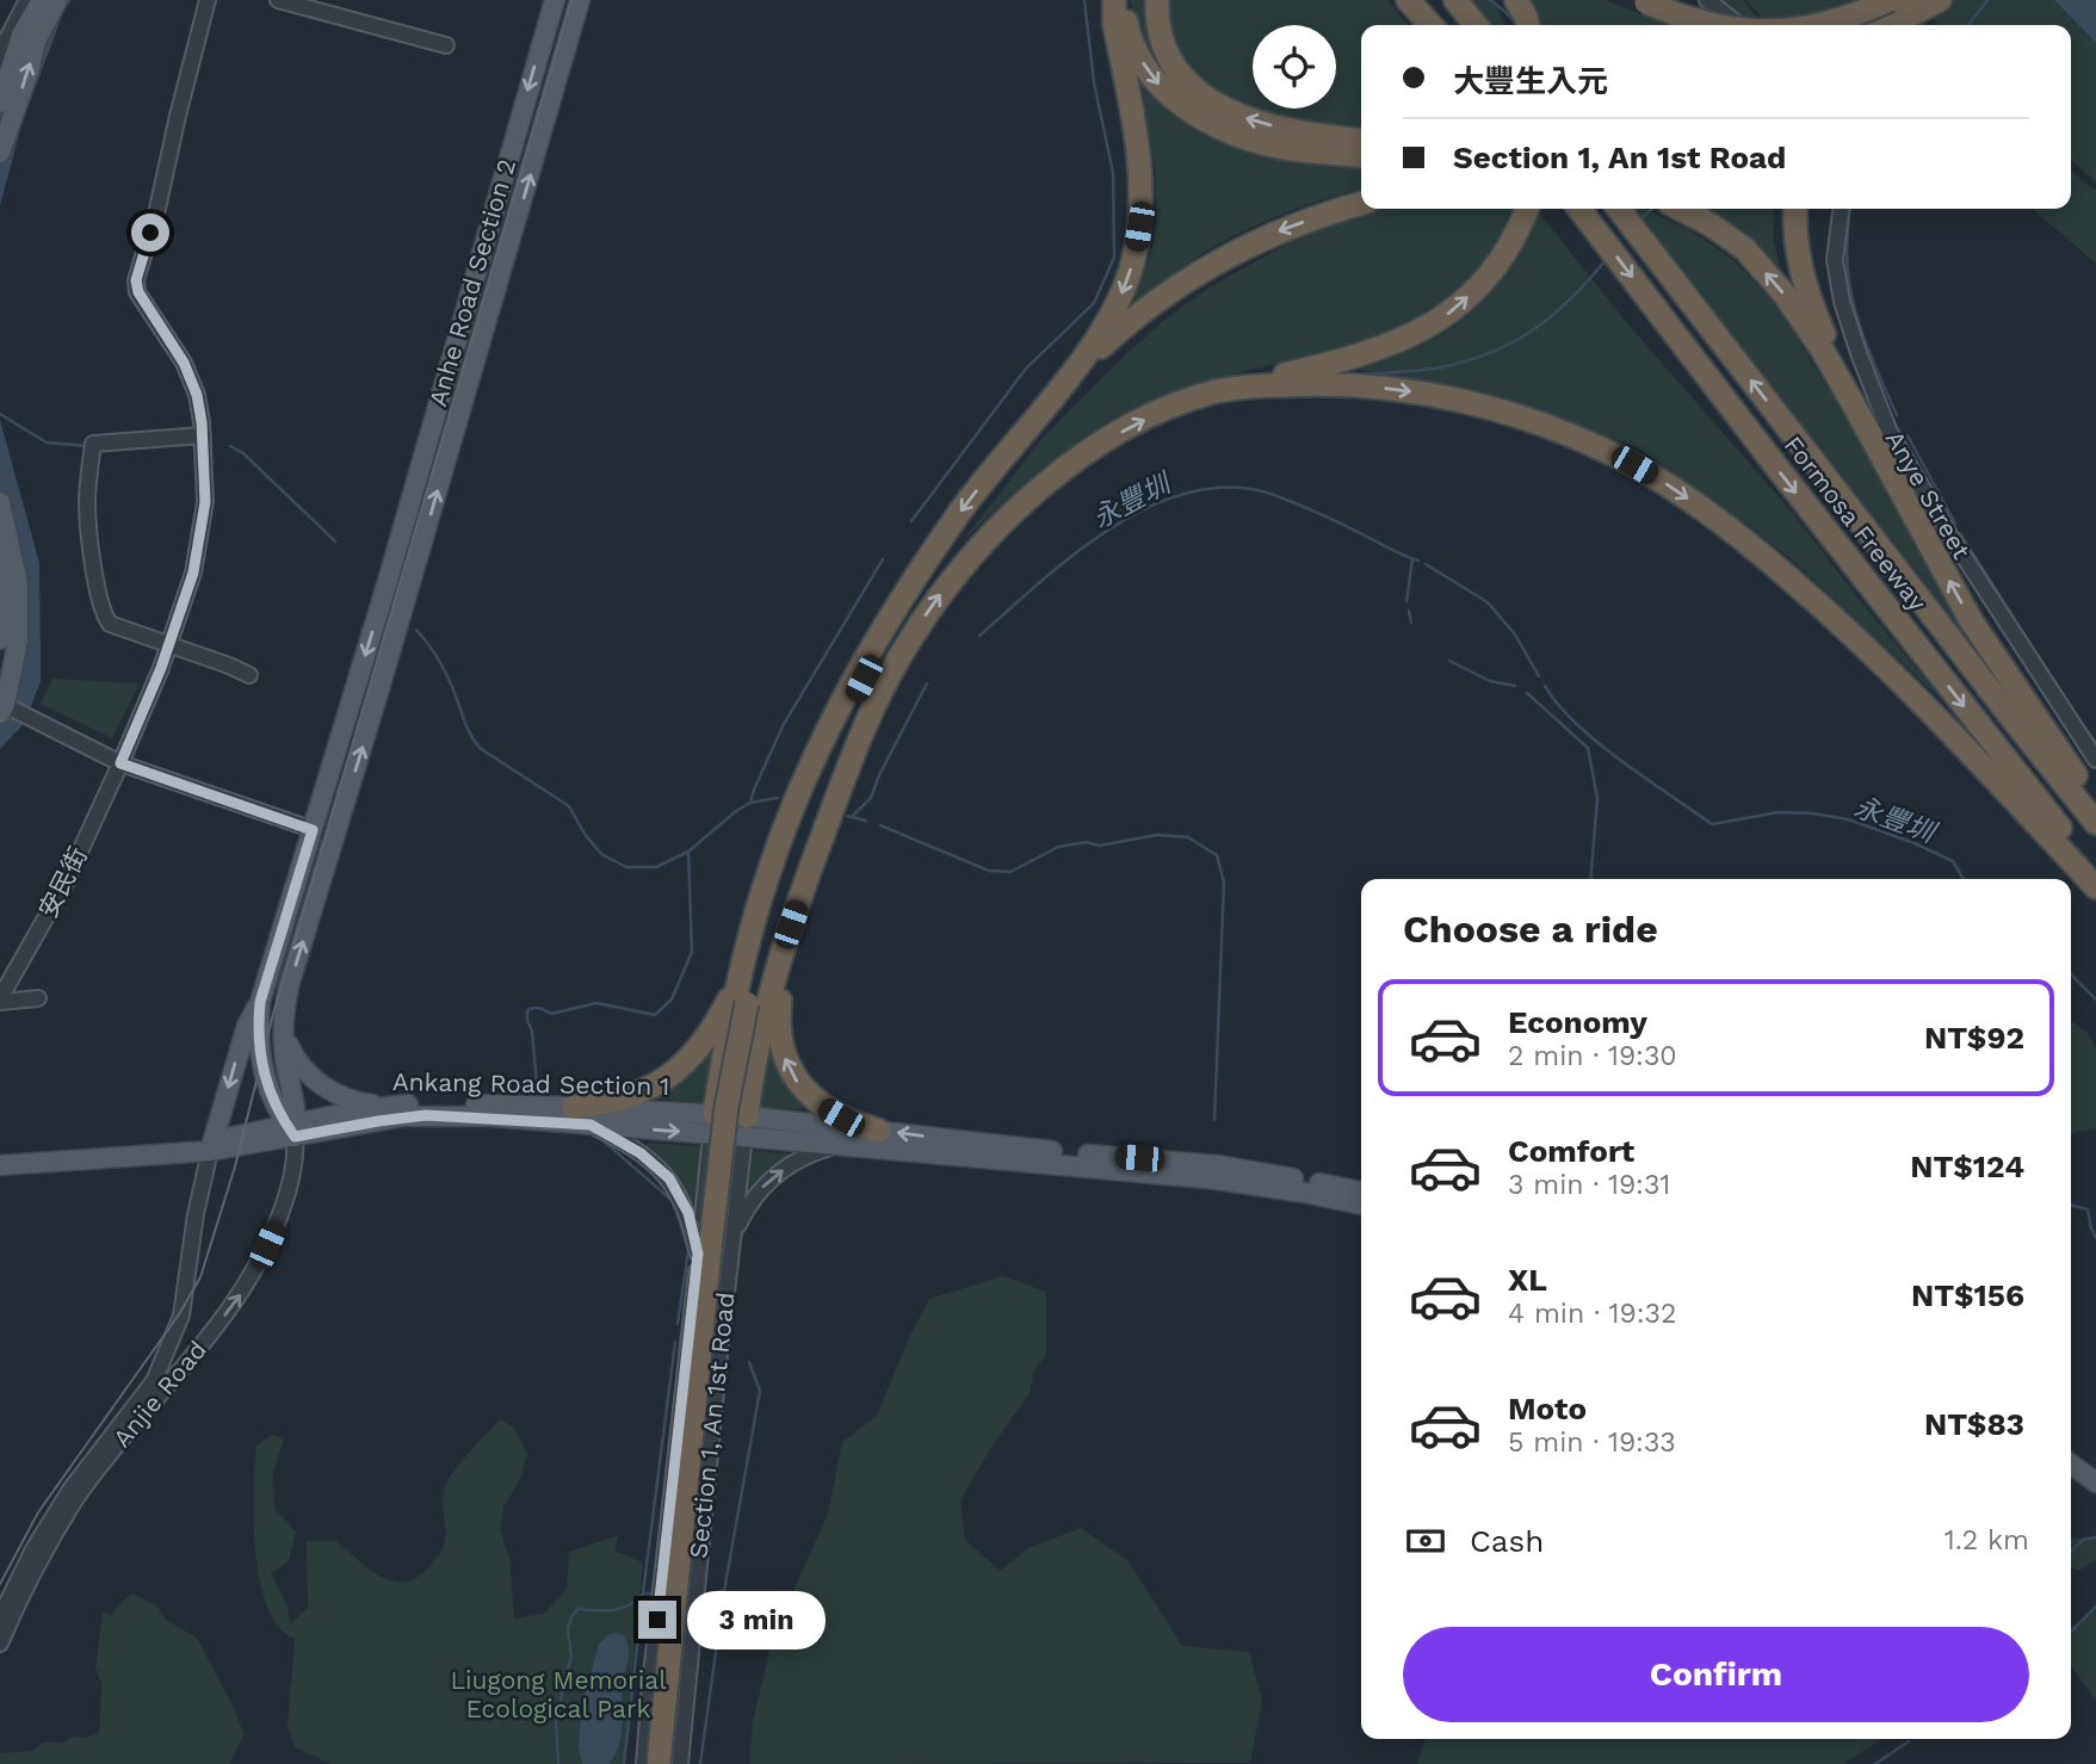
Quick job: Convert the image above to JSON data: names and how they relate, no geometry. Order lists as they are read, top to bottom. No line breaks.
{"streets":{"highway":["Formosa Freeway"],"main road":["Anhe Road Section 2","Ankang Road Section 1"],"street":["Anye Street","安民街","Anjie Road","Section 1, An 1st Road"]},"crossings":[["Anhe Road Section 2","Ankang Road Section 1"],["Anhe Road Section 2","Anjie Road"],["Ankang Road Section 1","Anjie Road"],["Ankang Road Section 1","Section 1, An 1st Road"]],"water":["永豐圳"],"parks":["Liugong Memorial Ecological Park"],"page":{"banner":["大豐生入元","Section 1, An 1st Road"],"heading":"Choose a ride","list":[{"name":"Economy","note":"2 min · 19:30","value":"NT$92"},{"name":"Comfort","note":"3 min · 19:31","value":"NT$124"},{"name":"XL","note":"4 min · 19:32","value":"NT$156"},{"name":"Moto","note":"5 min · 19:33","value":"NT$83"}],"pay":["Cash","1.2 km"],"bubble":"3 min","buttons":"Confirm"}}
